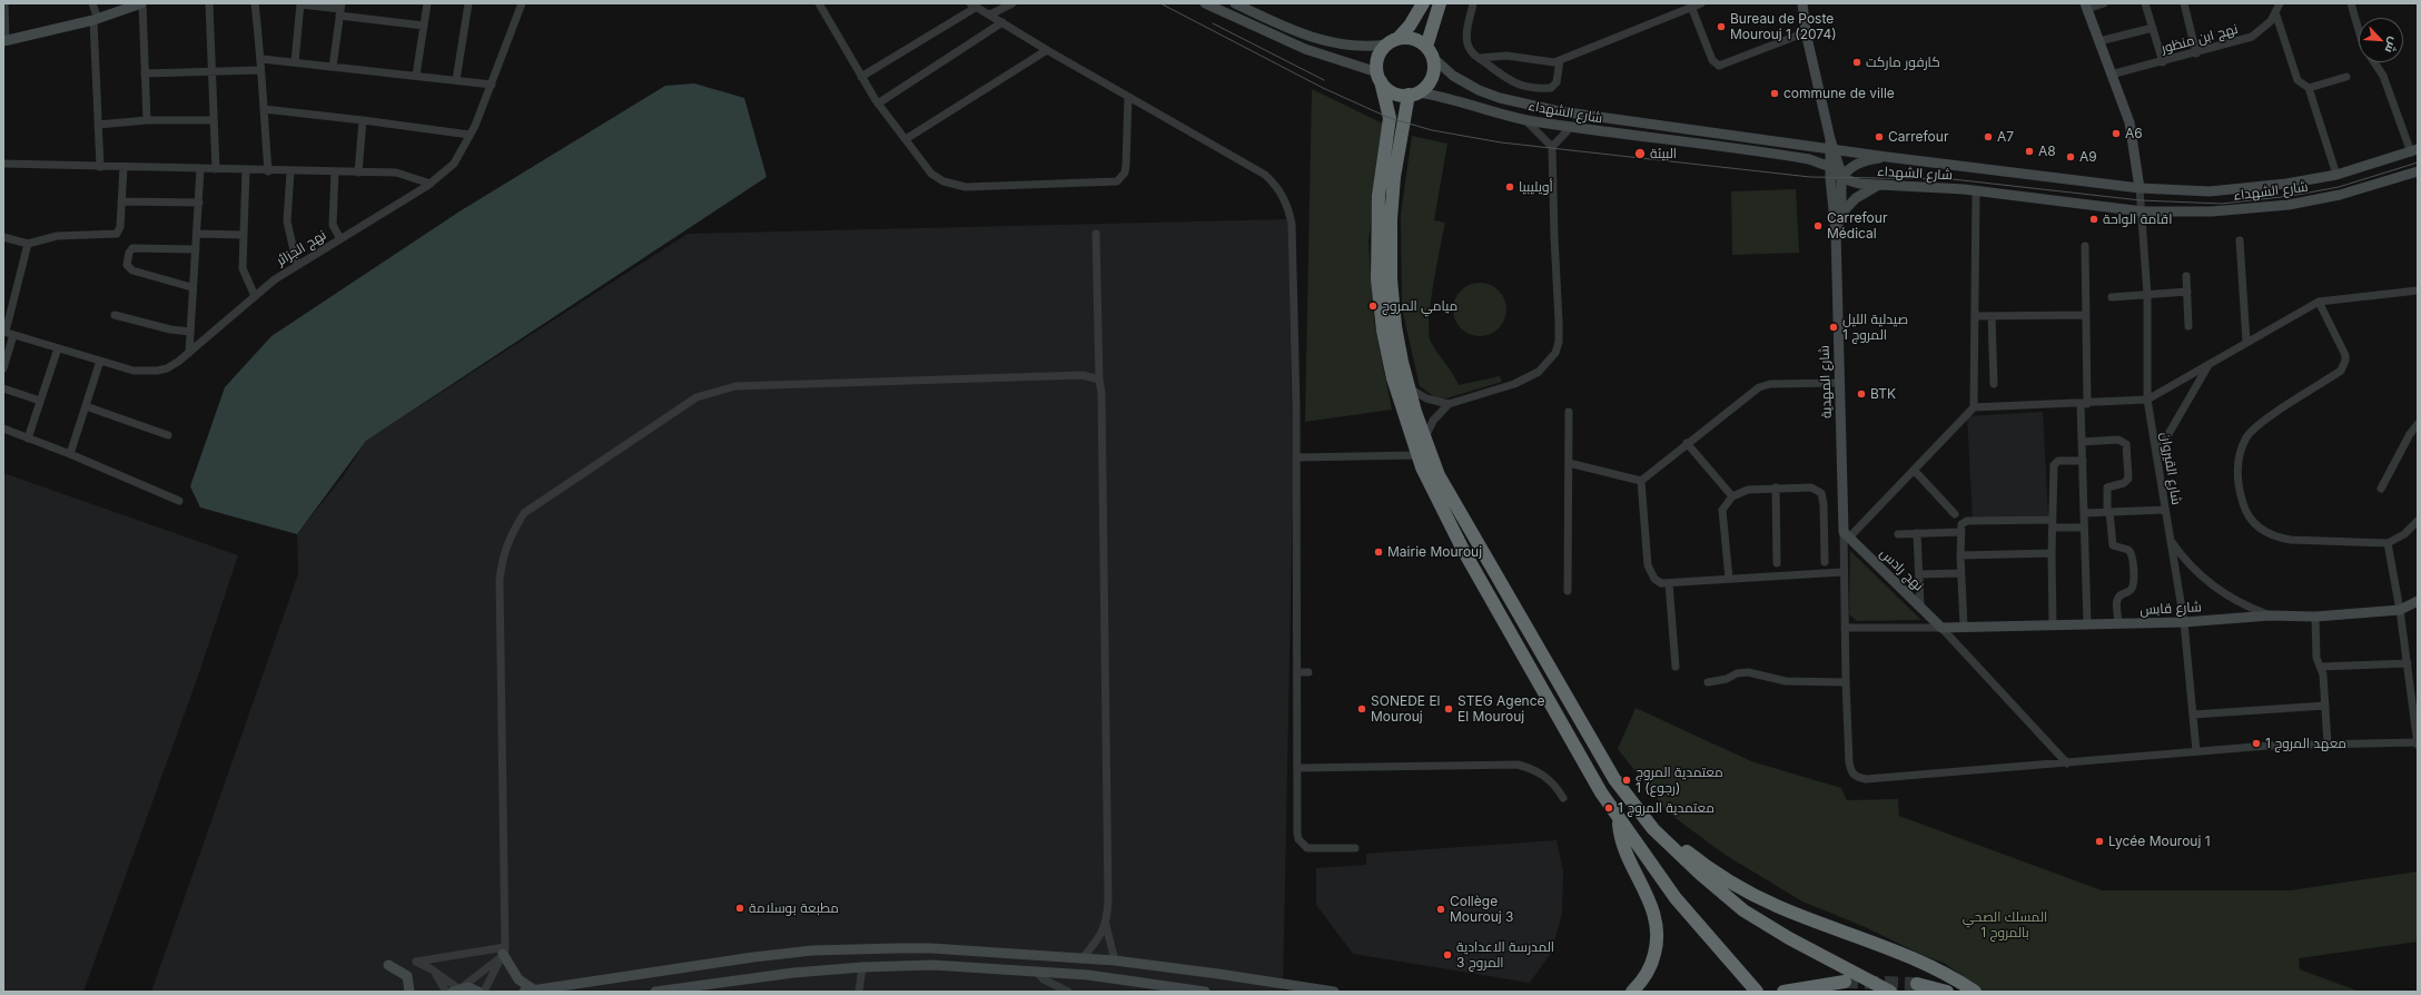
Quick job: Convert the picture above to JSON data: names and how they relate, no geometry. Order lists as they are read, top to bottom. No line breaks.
{"streets":{"main road":["شارع الشهداء","شارع المهدية","نهج رادس","شارع قابس"],"street":["نهج ابن منظور","نهج الجزائر","شارع القيروان"]},"crossings":[["شارع الشهداء","شارع القيروان"],["شارع المهدية","نهج رادس"],["شارع القيروان","شارع قابس"],["نهج رادس","شارع قابس"]],"parks":["المسلك الصحي بالمروج 1"],"places":["Bureau de Poste Mourouj 1 (2074)","كارفور ماركت","commune de ville","A6","Carrefour","A7","A8","البيئة","A9","أويليبيا","اقامة الواحة","Carrefour Médical","ميامي المروج","صيدلية الليل المروج 1","BTK","Mairie Mourouj","SONEDE El Mourouj","STEG Agence El Mourouj","معهد المروج 1","معتمدية المروج 1 (رجوع)","معتمدية المروج 1","Lycée Mourouj 1","مطبعة بوسلامة","Collège Mourouj 3","المدرسة الاعدادية المروج 3"],"north":"bottom right"}
